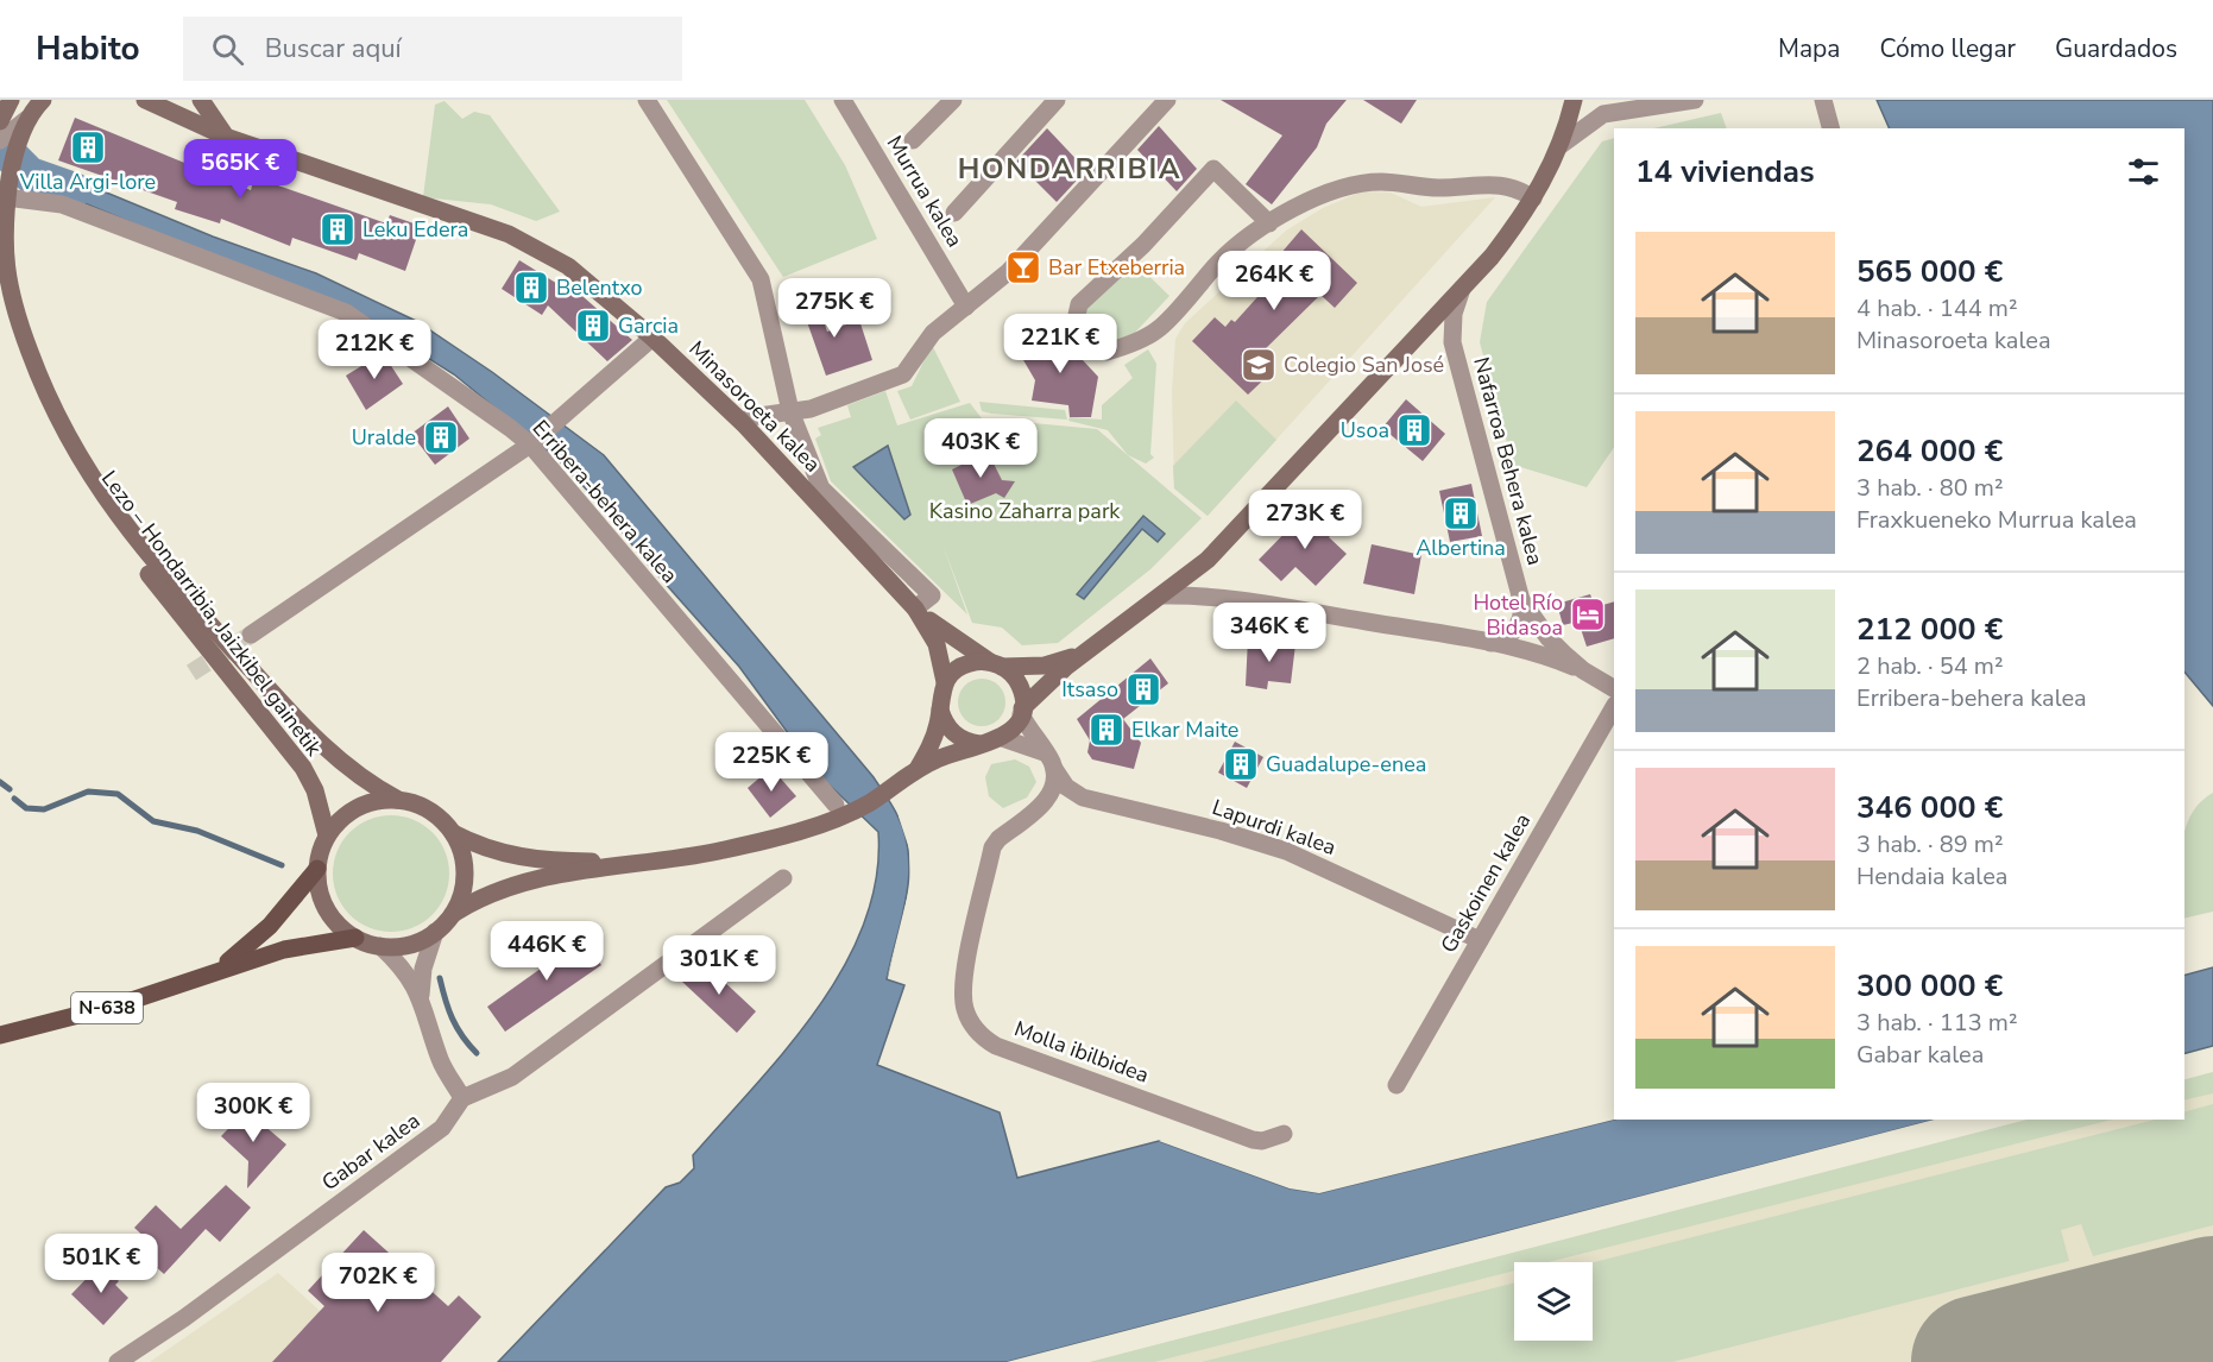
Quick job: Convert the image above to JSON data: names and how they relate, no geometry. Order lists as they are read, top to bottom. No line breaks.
{"streets":{"main road":["Minasoroeta kalea","Lezo – Hondarribia, Jaizkibel gainetik","N-638"],"street":["Murrua kalea","Nafarroa Behera kalea","Erribera-behera kalea","Lapurdi kalea","Gaskoinen kalea","Molla ibilbidea","Gabar kalea"]},"crossings":[["Erribera-behera kalea","Lezo – Hondarribia, Jaizkibel gainetik"],["Lezo – Hondarribia, Jaizkibel gainetik","N-638"],["Lapurdi kalea","Gaskoinen kalea"],["Lapurdi kalea","Molla ibilbidea"]],"districts":["HONDARRIBIA"],"parks":["Kasino Zaharra park"],"places":{"building":["Villa Argi-lore","Leku Edera","Belentxo","Garcia","Usoa","Uralde","Albertina","Itsaso","Elkar Maite","Guadalupe-enea"],"bar":["Bar Etxeberria"],"school or university":["Colegio San José"],"hotel":["Hotel Río Bidasoa"]},"page":{"header":"Habito","search":"Buscar aquí","nav":["Mapa","Cómo llegar","Guardados"],"heading":"14 viviendas","price":["565K €","264K €","275K €","221K €","212K €","403K €","273K €","346K €","225K €","446K €","301K €","300K €","501K €","702K €"],"list":[{"name":"565 000 €","note":"4 hab. · 144 m² · Minasoroeta kalea"},{"name":"264 000 €","note":"3 hab. · 80 m² · Fraxkueneko Murrua kalea"},{"name":"212 000 €","note":"2 hab. · 54 m² · Erribera-behera kalea"},{"name":"346 000 €","note":"3 hab. · 89 m² · Hendaia kalea"},{"name":"300 000 €","note":"3 hab. · 113 m² · Gabar kalea"}]}}
